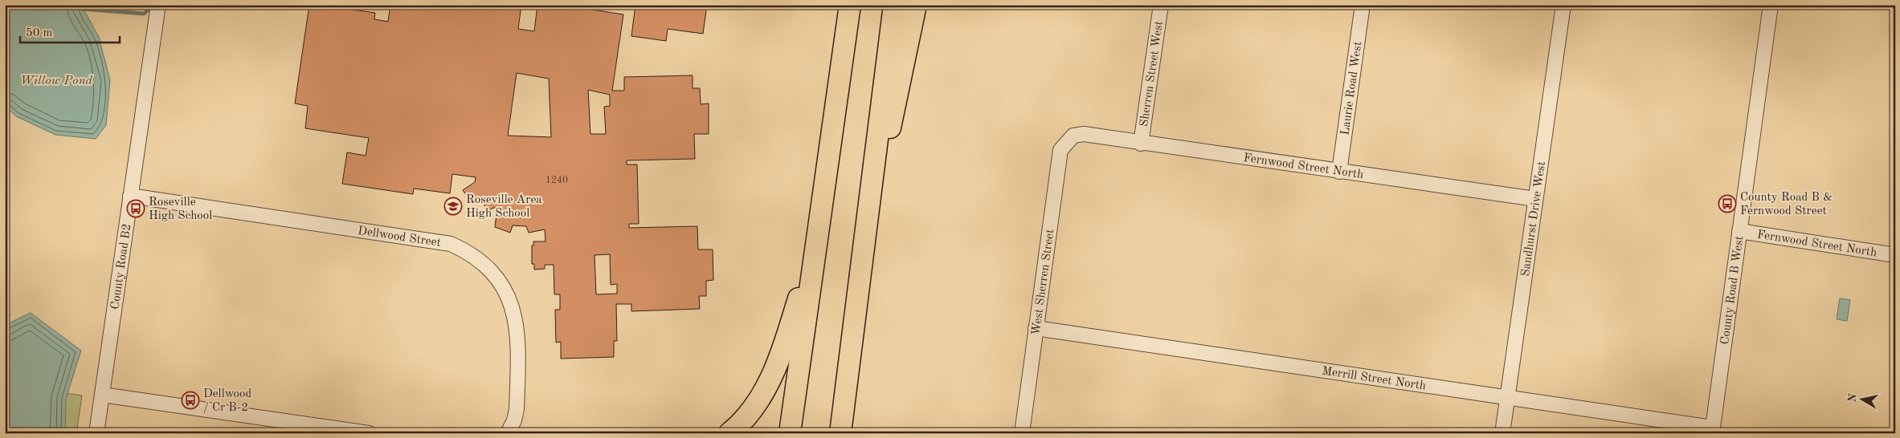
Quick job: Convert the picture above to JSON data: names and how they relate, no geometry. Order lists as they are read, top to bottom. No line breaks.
{"streets":{"street":["Sherren Street West","Laurie Road West","Fernwood Street North","Sandhurst Drive West","Dellwood Street","County Road B2","West Sherren Street","County Road B West","Merrill Street North"]},"crossings":[["Sherren Street West","Fernwood Street North"],["Laurie Road West","Fernwood Street North"],["Fernwood Street North","Sandhurst Drive West"],["Fernwood Street North","West Sherren Street"],["Fernwood Street North","County Road B West"],["Sandhurst Drive West","Merrill Street North"],["Dellwood Street","County Road B2"],["West Sherren Street","Merrill Street North"],["County Road B West","Merrill Street North"]],"water":["Willow Pond"],"places":{"bus stop":["County Road B & Fernwood Street","Roseville High School","Dellwood / Cr B-2"],"school or university":["Roseville Area High School"]},"house_numbers":["1240"],"scale_bar":"50 m","north":"left"}
